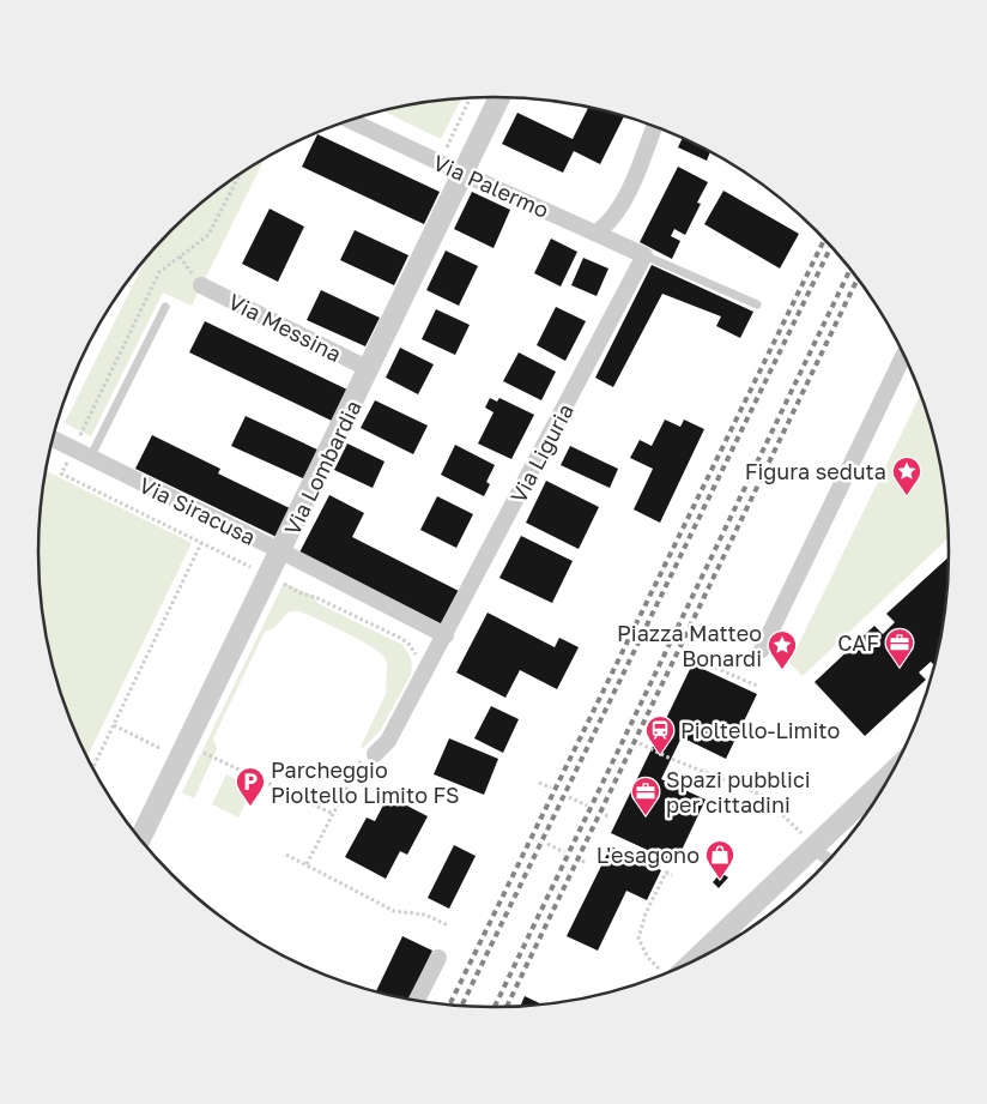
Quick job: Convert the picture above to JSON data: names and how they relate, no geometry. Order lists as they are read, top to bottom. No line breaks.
{"streets":{"street":["Via Palermo","Via Messina","Via Liguria","Via Lombardia","Via Siracusa"]},"crossings":[["Via Palermo","Via Liguria"],["Via Palermo","Via Lombardia"],["Via Messina","Via Lombardia"],["Via Liguria","Via Siracusa"],["Via Lombardia","Via Siracusa"]],"places":{"place":["Figura seduta","Piazza Matteo Bonardi"],"office":["CAF","Spazi pubblici per cittadini"],"station":["Pioltello-Limito"],"parking":["Parcheggio Pioltello Limito FS"],"shop":["L'esagono"]}}
